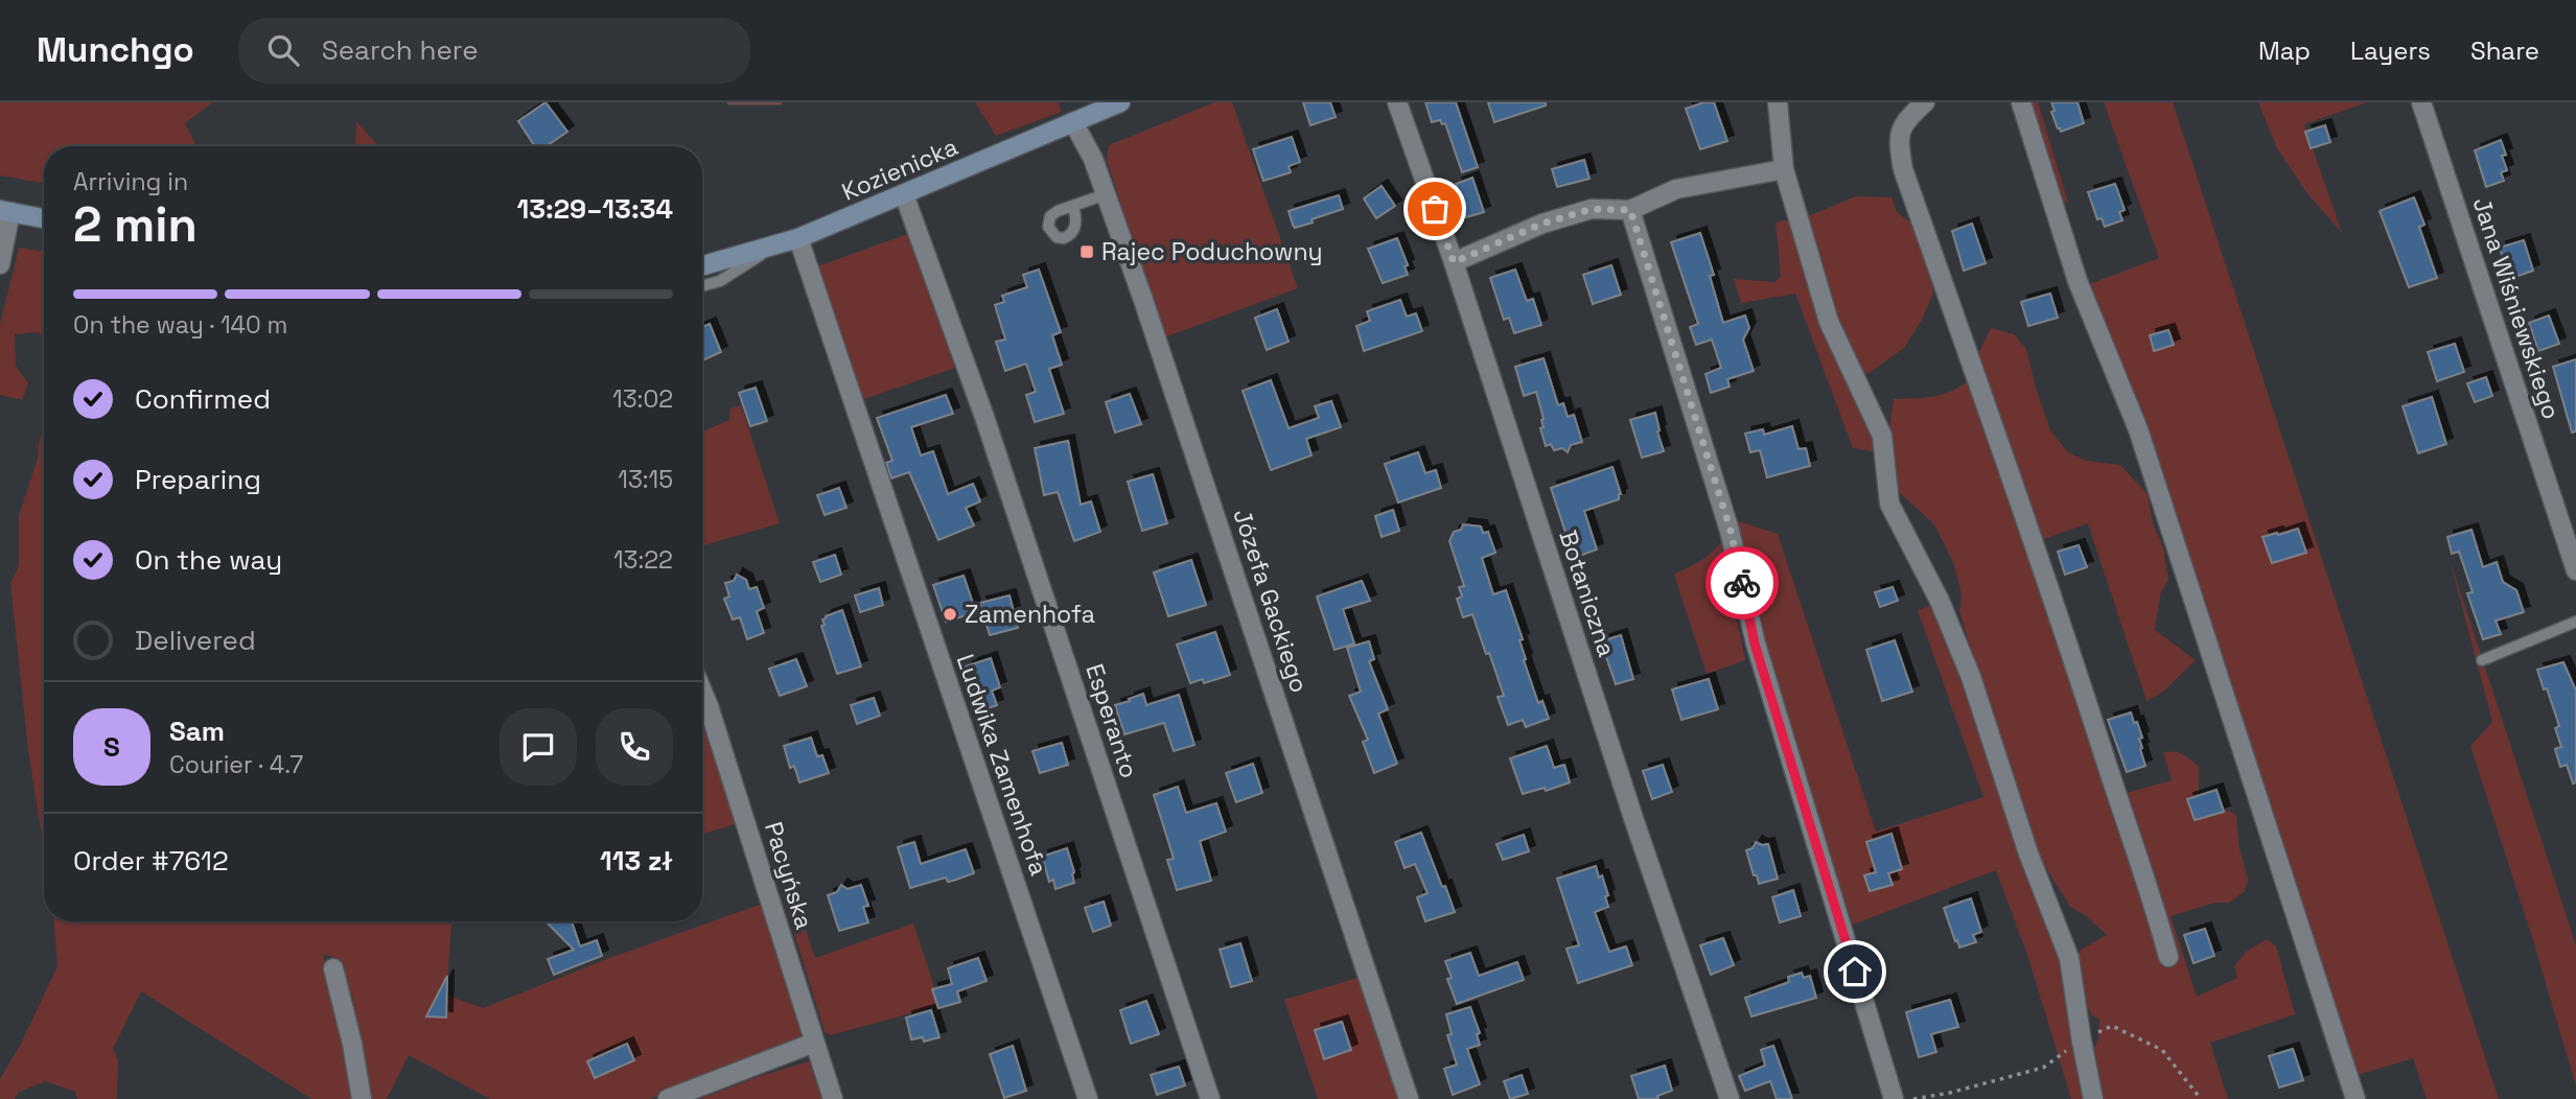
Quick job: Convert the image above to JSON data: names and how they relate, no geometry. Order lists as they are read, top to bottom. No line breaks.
{"streets":{"main road":["Kozienicka"],"street":["Jana Wiśniewskiego","Botaniczna","Józefa Gackiego","Esperanto","Ludwika Zamenhofa","Pacyńska"]},"crossings":[["Kozienicka","Józefa Gackiego"],["Kozienicka","Esperanto"],["Kozienicka","Ludwika Zamenhofa"]],"places":{"transit":["Rajec Poduchowny"],"other":["Zamenhofa"]},"page":{"header":"Munchgo","search":"Search here","nav":["Map","Layers","Share"],"heading":["2 min","Arriving in","13:29–13:34"],"panel":["Sam","Courier · 4.7","Order #7612","113 zł"],"bar":"On the way · 140 m","list":[["Confirmed","13:02"],["Preparing","13:15"],["On the way","13:22"],"Delivered"],"round":"S"}}
